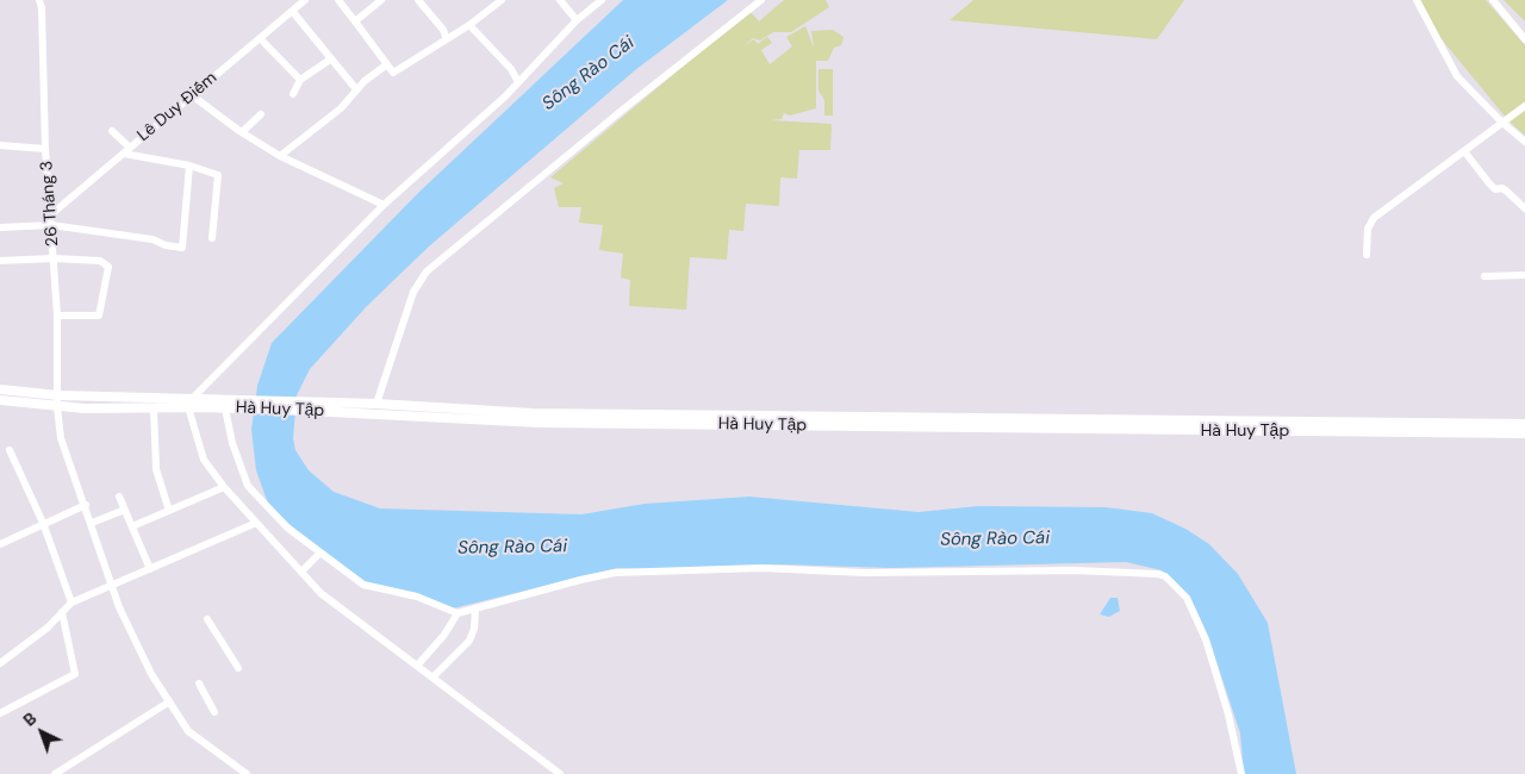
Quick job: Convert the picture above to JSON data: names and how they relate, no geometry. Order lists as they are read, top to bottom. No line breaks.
{"streets":{"main road":["Hà Huy Tập"],"street":["Lê Duy Điếm","26 Tháng 3"]},"crossings":[["Lê Duy Điếm","26 Tháng 3"],["26 Tháng 3","Hà Huy Tập"]],"water":["Sông Rào Cái"],"north":"top left"}
